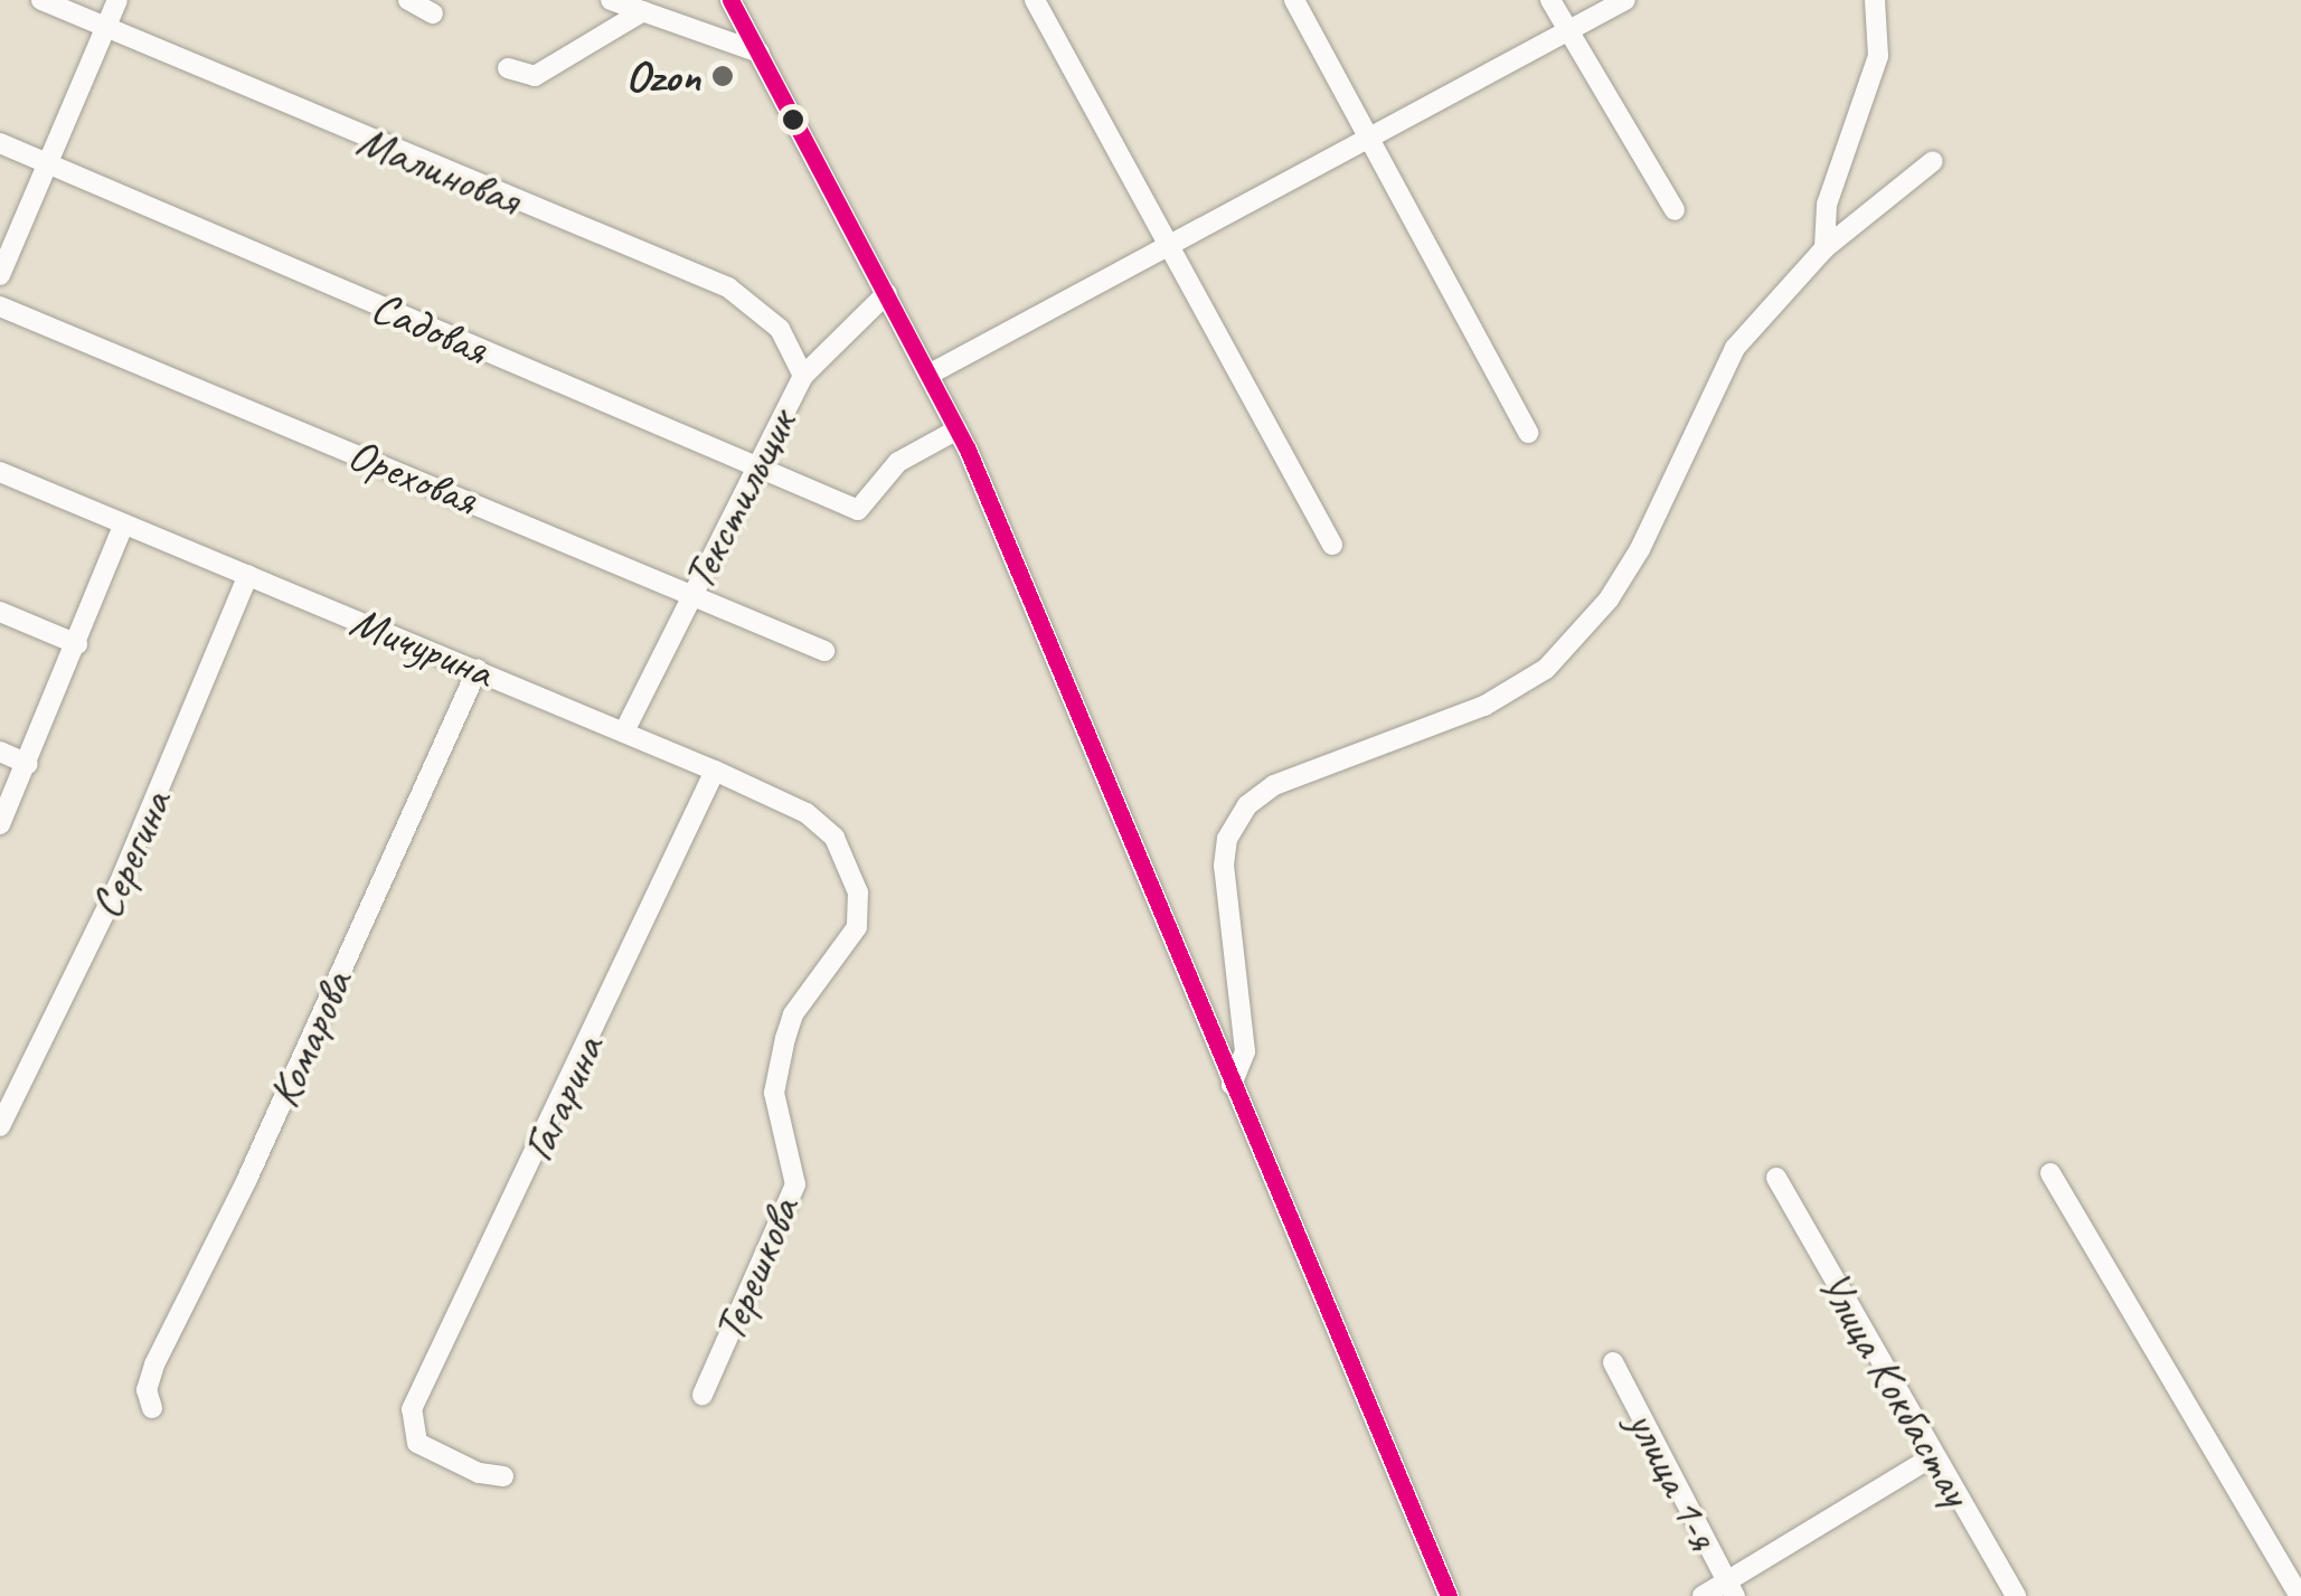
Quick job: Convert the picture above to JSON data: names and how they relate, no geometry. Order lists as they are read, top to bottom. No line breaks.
{"streets":{"street":["Малиновая","Садовая","Ореховая","Текстильщик","Мичурина","Серегина","Комарова","Гагарина","Терешкова","Улица Кокбастау","улица 1-я"]},"crossings":[["Малиновая","Текстильщик"],["Садовая","Текстильщик"],["Ореховая","Текстильщик"],["Текстильщик","Мичурина"],["Мичурина","Серегина"],["Мичурина","Комарова"],["Мичурина","Гагарина"],["Мичурина","Терешкова"]],"places":["Ozon"]}
